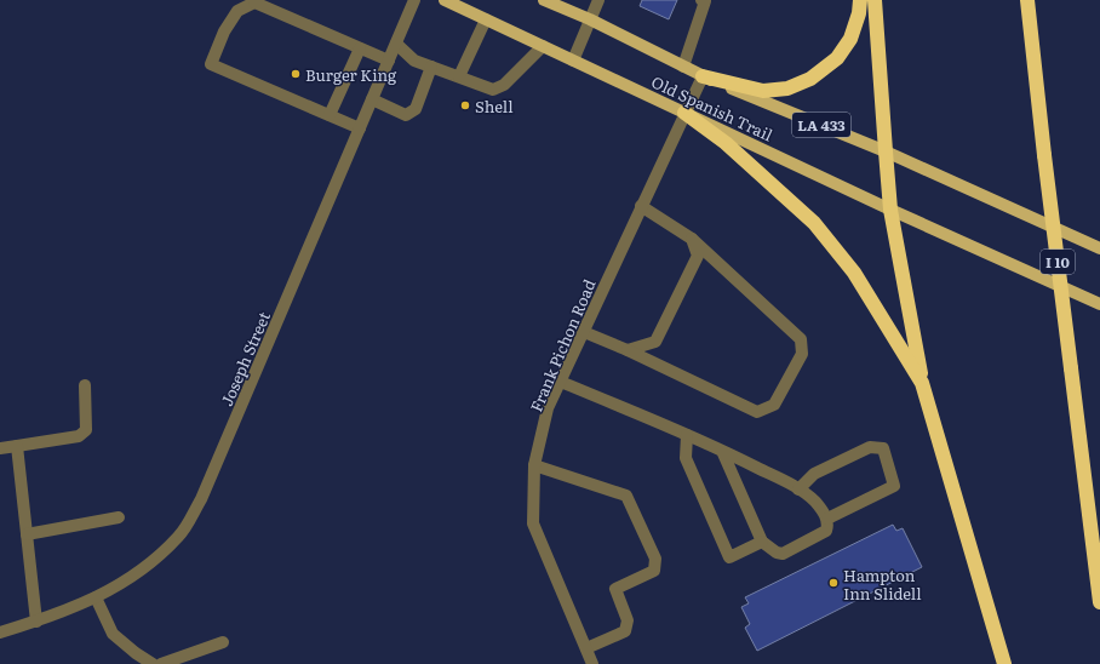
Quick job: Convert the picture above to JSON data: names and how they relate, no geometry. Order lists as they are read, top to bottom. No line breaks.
{"streets":{"highway":["I 10"],"main road":["Old Spanish Trail","LA 433"],"street":["Frank Pichon Road","Joseph Street"]},"crossings":[["Old Spanish Trail","Frank Pichon Road"]],"places":["Burger King","Shell","Hampton Inn Slidell"]}
